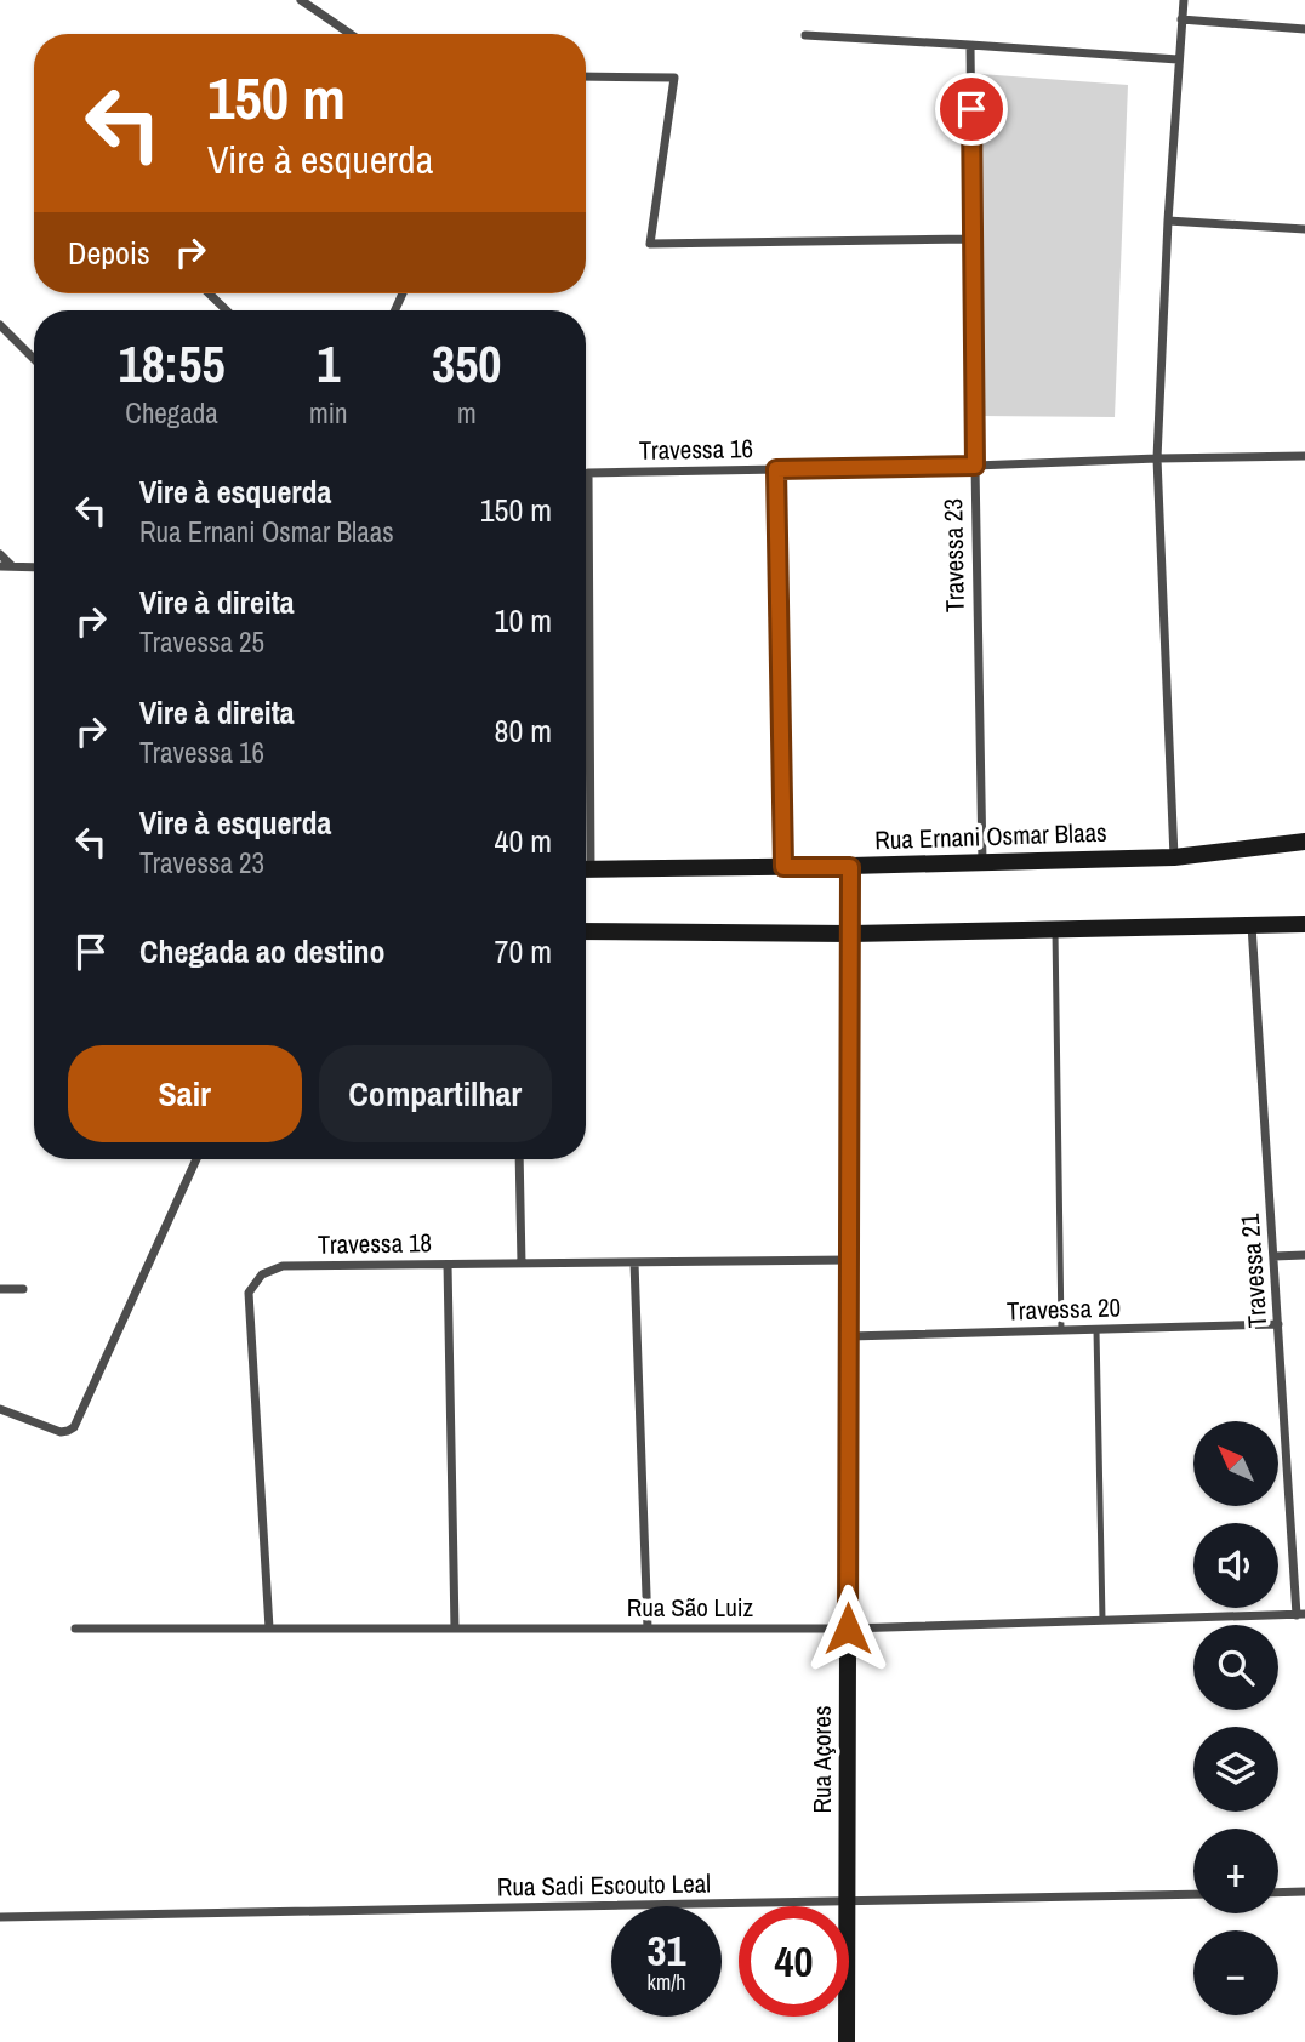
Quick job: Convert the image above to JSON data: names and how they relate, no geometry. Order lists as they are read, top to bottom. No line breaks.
{"streets":{"street":["Travessa 16","Travessa 23","Rua Ernani Osmar Blaas","Travessa 18","Travessa 21","Travessa 20","Rua São Luiz","Rua Açores","Rua Sadi Escouto Leal"]},"crossings":[["Travessa 16","Travessa 23"],["Travessa 23","Rua Ernani Osmar Blaas"],["Rua Ernani Osmar Blaas","Rua Açores"],["Travessa 18","Rua São Luiz"],["Travessa 18","Rua Açores"],["Travessa 21","Travessa 20"],["Travessa 21","Rua São Luiz"],["Travessa 20","Rua Açores"],["Rua São Luiz","Rua Açores"],["Rua Açores","Rua Sadi Escouto Leal"]],"north":"top left","page":{"turn":["150 m","Vire à esquerda"],"then":"Depois","eta":["18:55","Chegada","1","min","350","m"],"list":[{"name":"Vire à esquerda","note":"Rua Ernani Osmar Blaas","value":"150 m"},{"name":"Vire à direita","note":"Travessa 25","value":"10 m"},{"name":"Vire à direita","note":"Travessa 16","value":"80 m"},{"name":"Vire à esquerda","note":"Travessa 23","value":"40 m"},{"name":"Chegada ao destino","value":"70 m"}],"buttons":["Sair","Compartilhar"],"map_buttons":["+","−"],"speed":"31 km/h","limit":"40"}}
